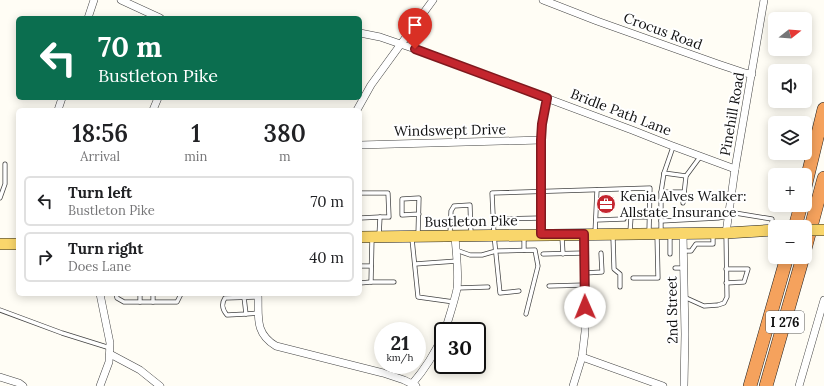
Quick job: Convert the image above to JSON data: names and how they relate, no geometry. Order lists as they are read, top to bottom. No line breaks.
{"streets":{"highway":["I 276"],"main road":["Bustleton Pike"],"street":["Crocus Road","Bridle Path Lane","Pinehill Road","Windswept Drive","2nd Street"]},"crossings":[["Crocus Road","Pinehill Road"],["Bridle Path Lane","Pinehill Road"],["Pinehill Road","Bustleton Pike"],["Bustleton Pike","2nd Street"]],"places":{"office":["Kenia Alves Walker: Allstate Insurance"]},"north":"right","page":{"map_buttons":["+","−"],"turn":["70 m","Bustleton Pike"],"eta":["18:56","Arrival","1","min","380","m"],"list":[{"name":"Turn left","note":"Bustleton Pike","value":"70 m"},{"name":"Turn right","note":"Does Lane","value":"40 m"}],"speed":"21 km/h","limit":"30"}}
